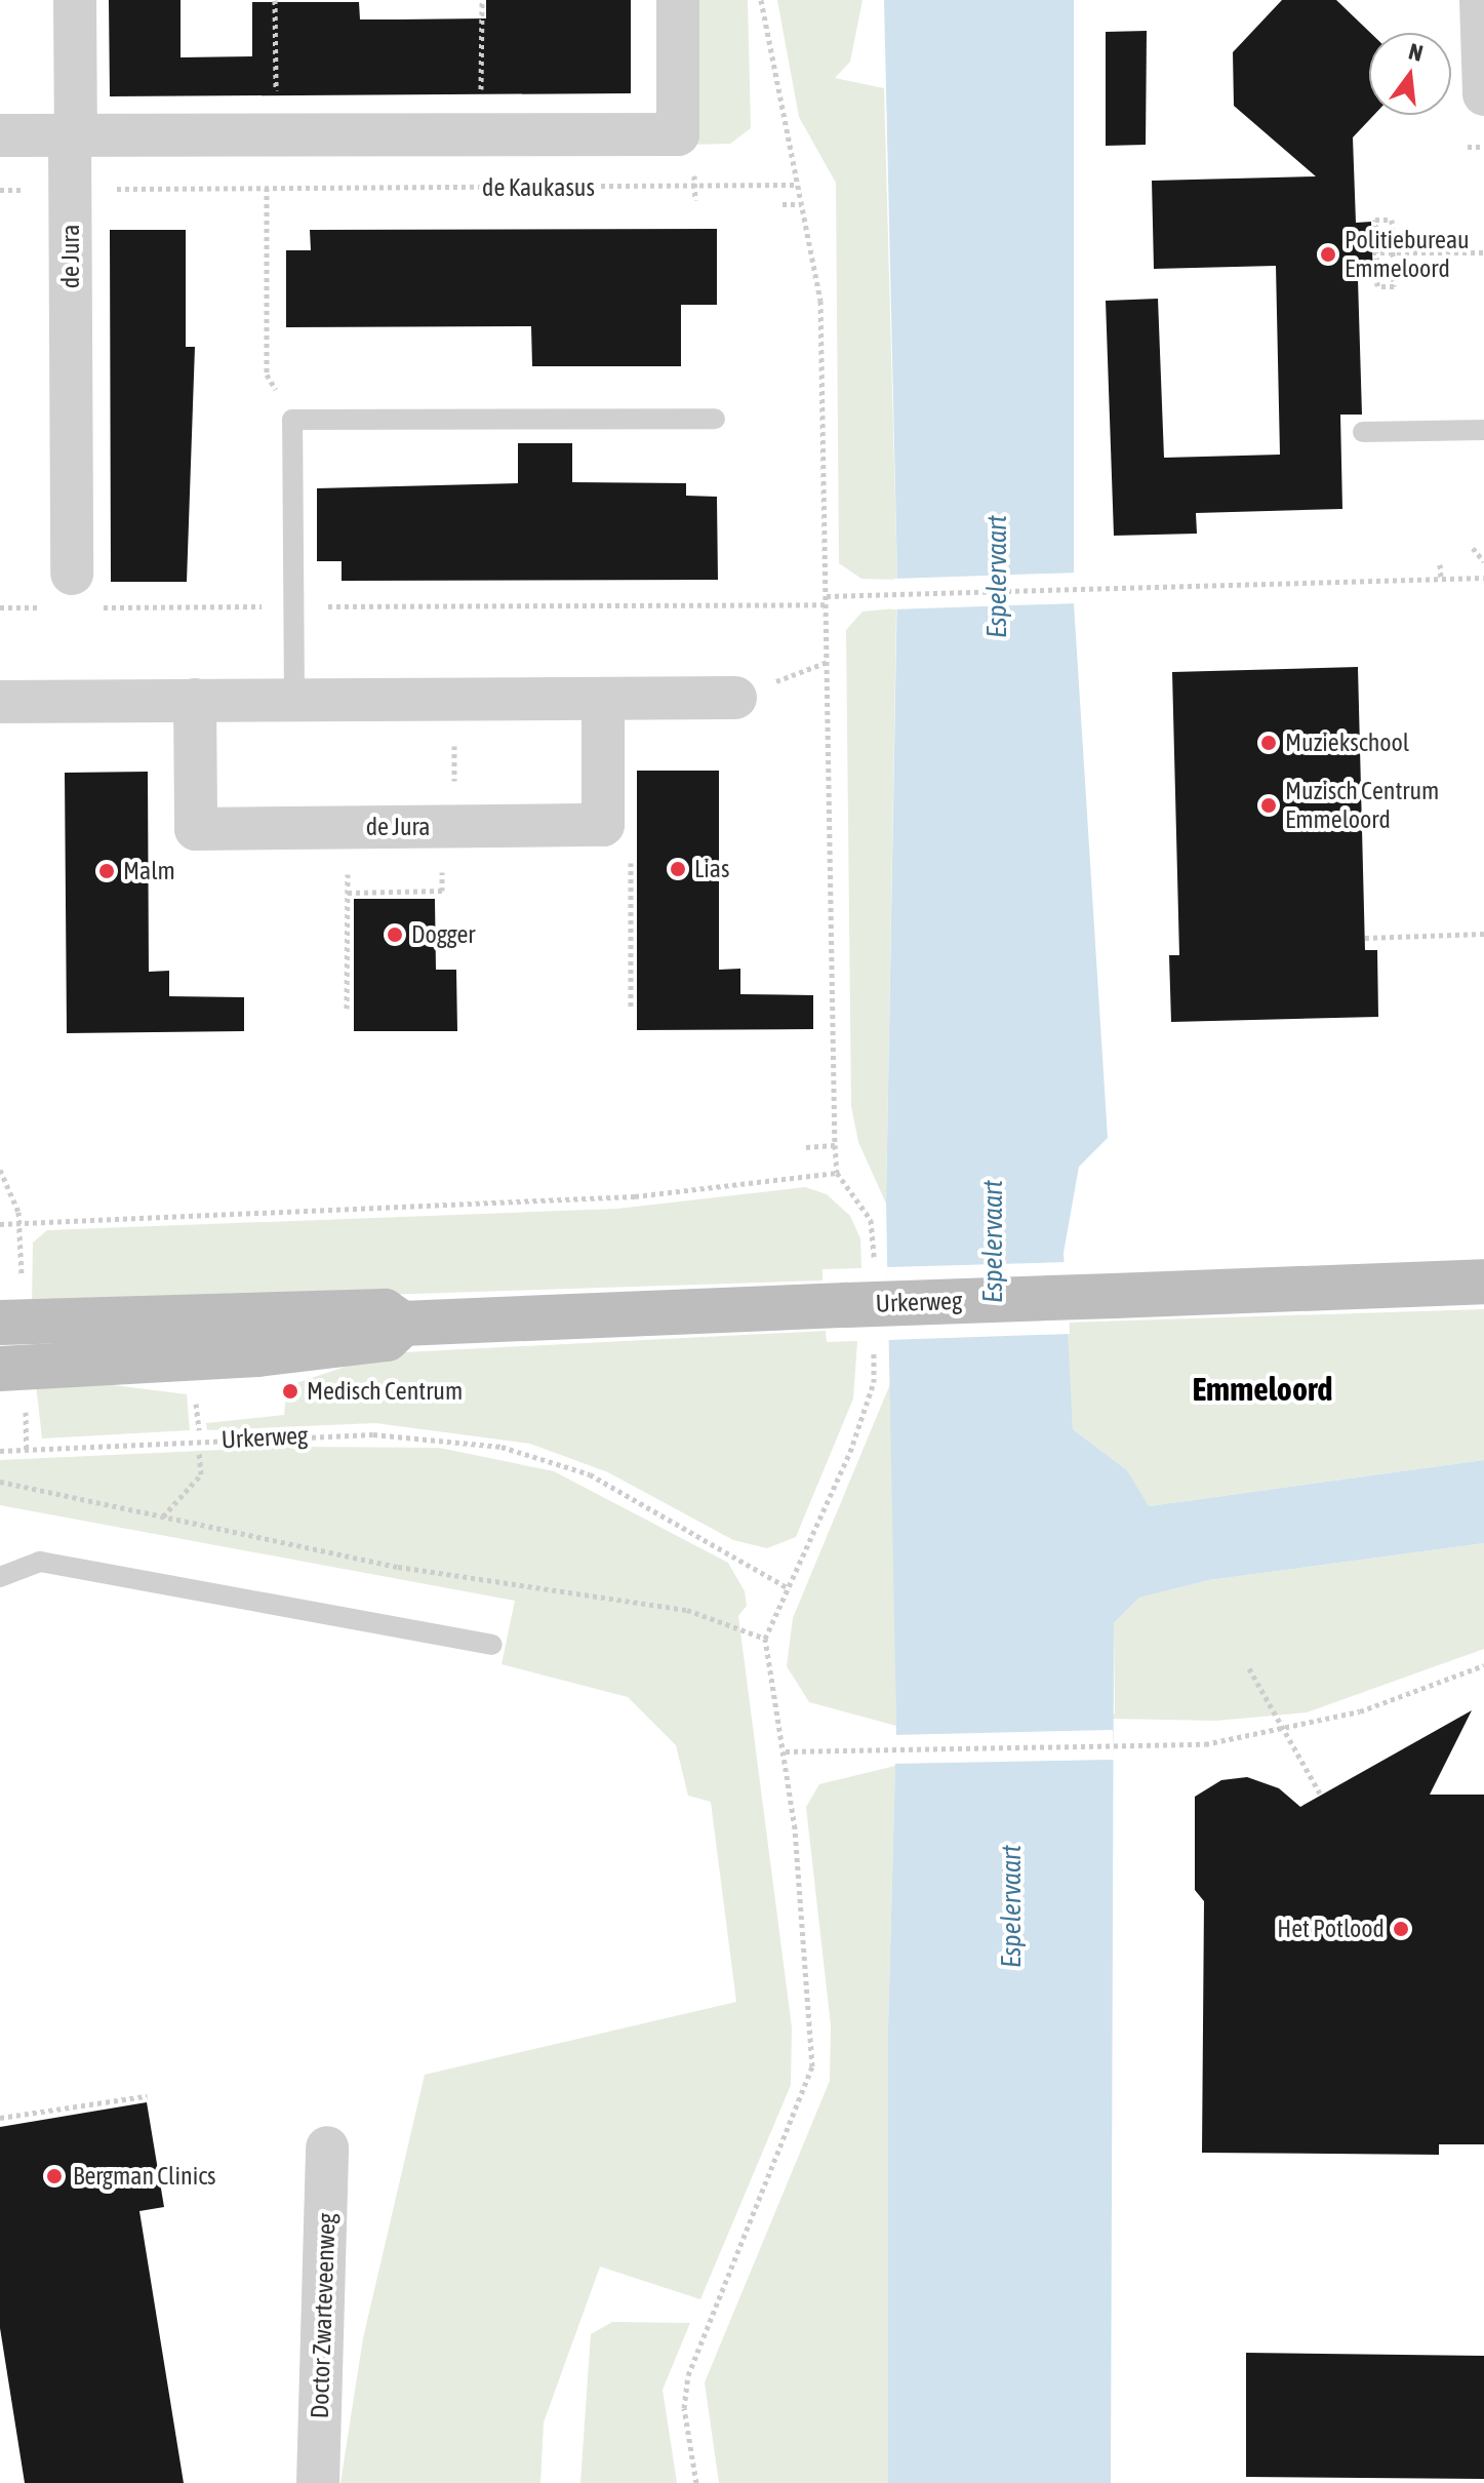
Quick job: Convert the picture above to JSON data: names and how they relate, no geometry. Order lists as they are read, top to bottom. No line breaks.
{"streets":{"main road":["Urkerweg"],"street":["de Kaukasus","de Jura","Doctor Zwarteveenweg"]},"crossings":[["de Kaukasus","de Jura"]],"districts":["Emmeloord"],"water":["Espelervaart"],"places":["Politiebureau Emmeloord","Muziekschool","Muzisch Centrum Emmeloord","Lias","Malm","Dogger","Medisch Centrum","Het Potlood","Bergman Clinics"],"north":"top"}
